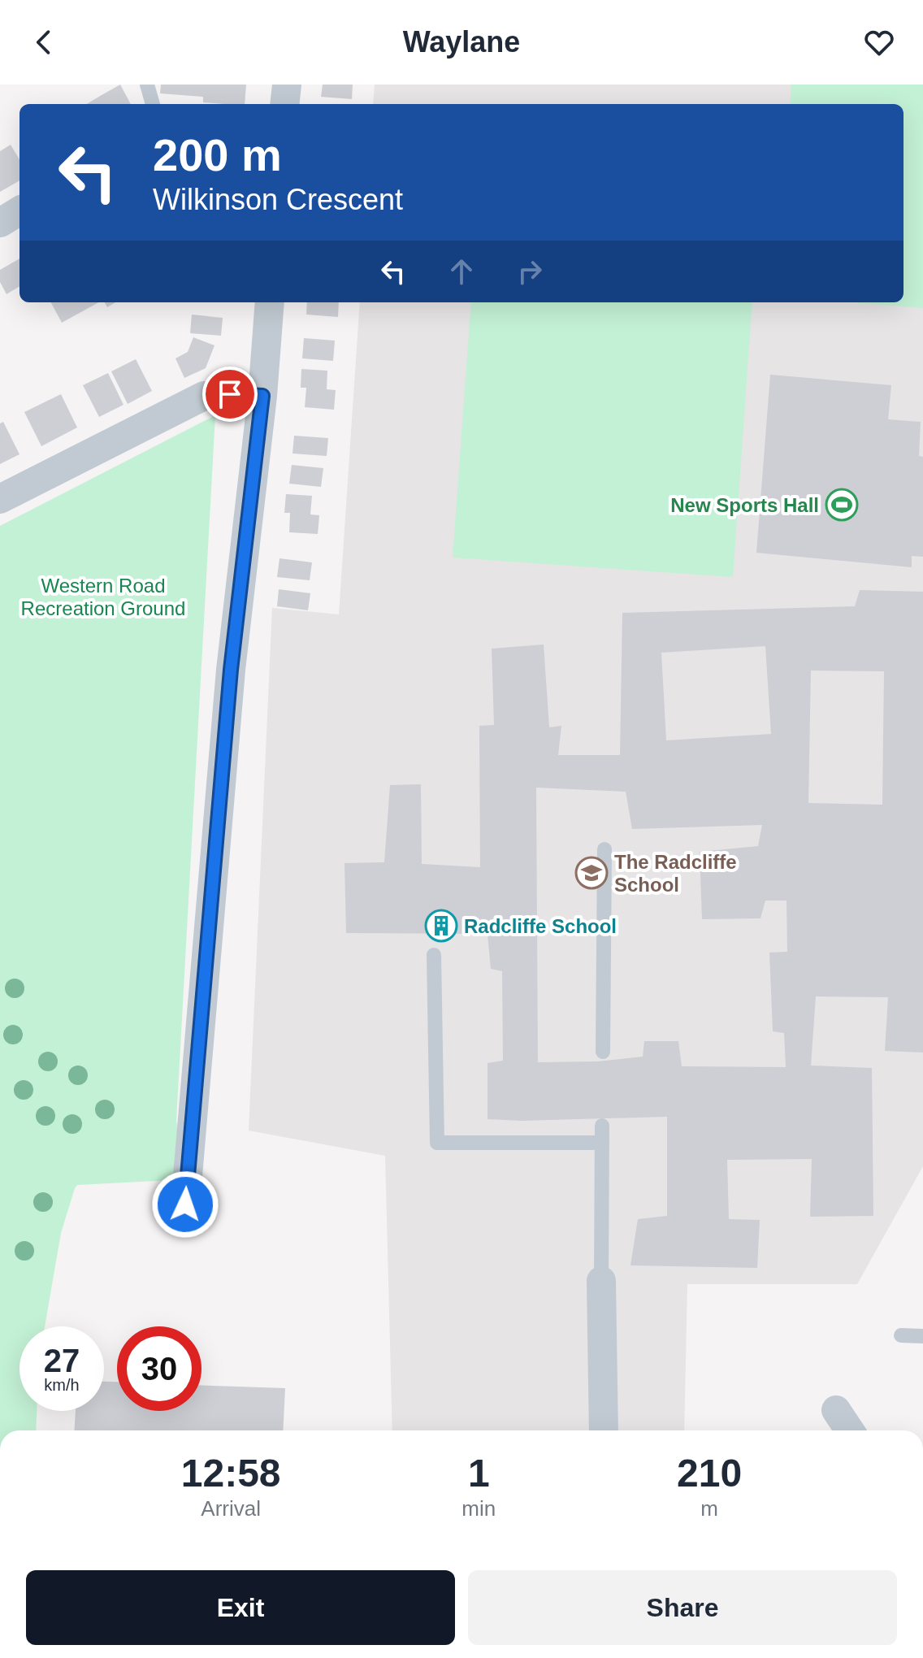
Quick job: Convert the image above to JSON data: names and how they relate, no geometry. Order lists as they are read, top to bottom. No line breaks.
{"parks":["Western Road Recreation Ground"],"places":{"sports":["New Sports Hall"],"school or university":["The Radcliffe School"],"building":["Radcliffe School"]},"page":{"header":"Waylane","turn":["200 m","Wilkinson Crescent"],"speed":"27 km/h","limit":"30","eta":["12:58","Arrival","1","min","210","m"],"buttons":["Exit","Share"]}}
